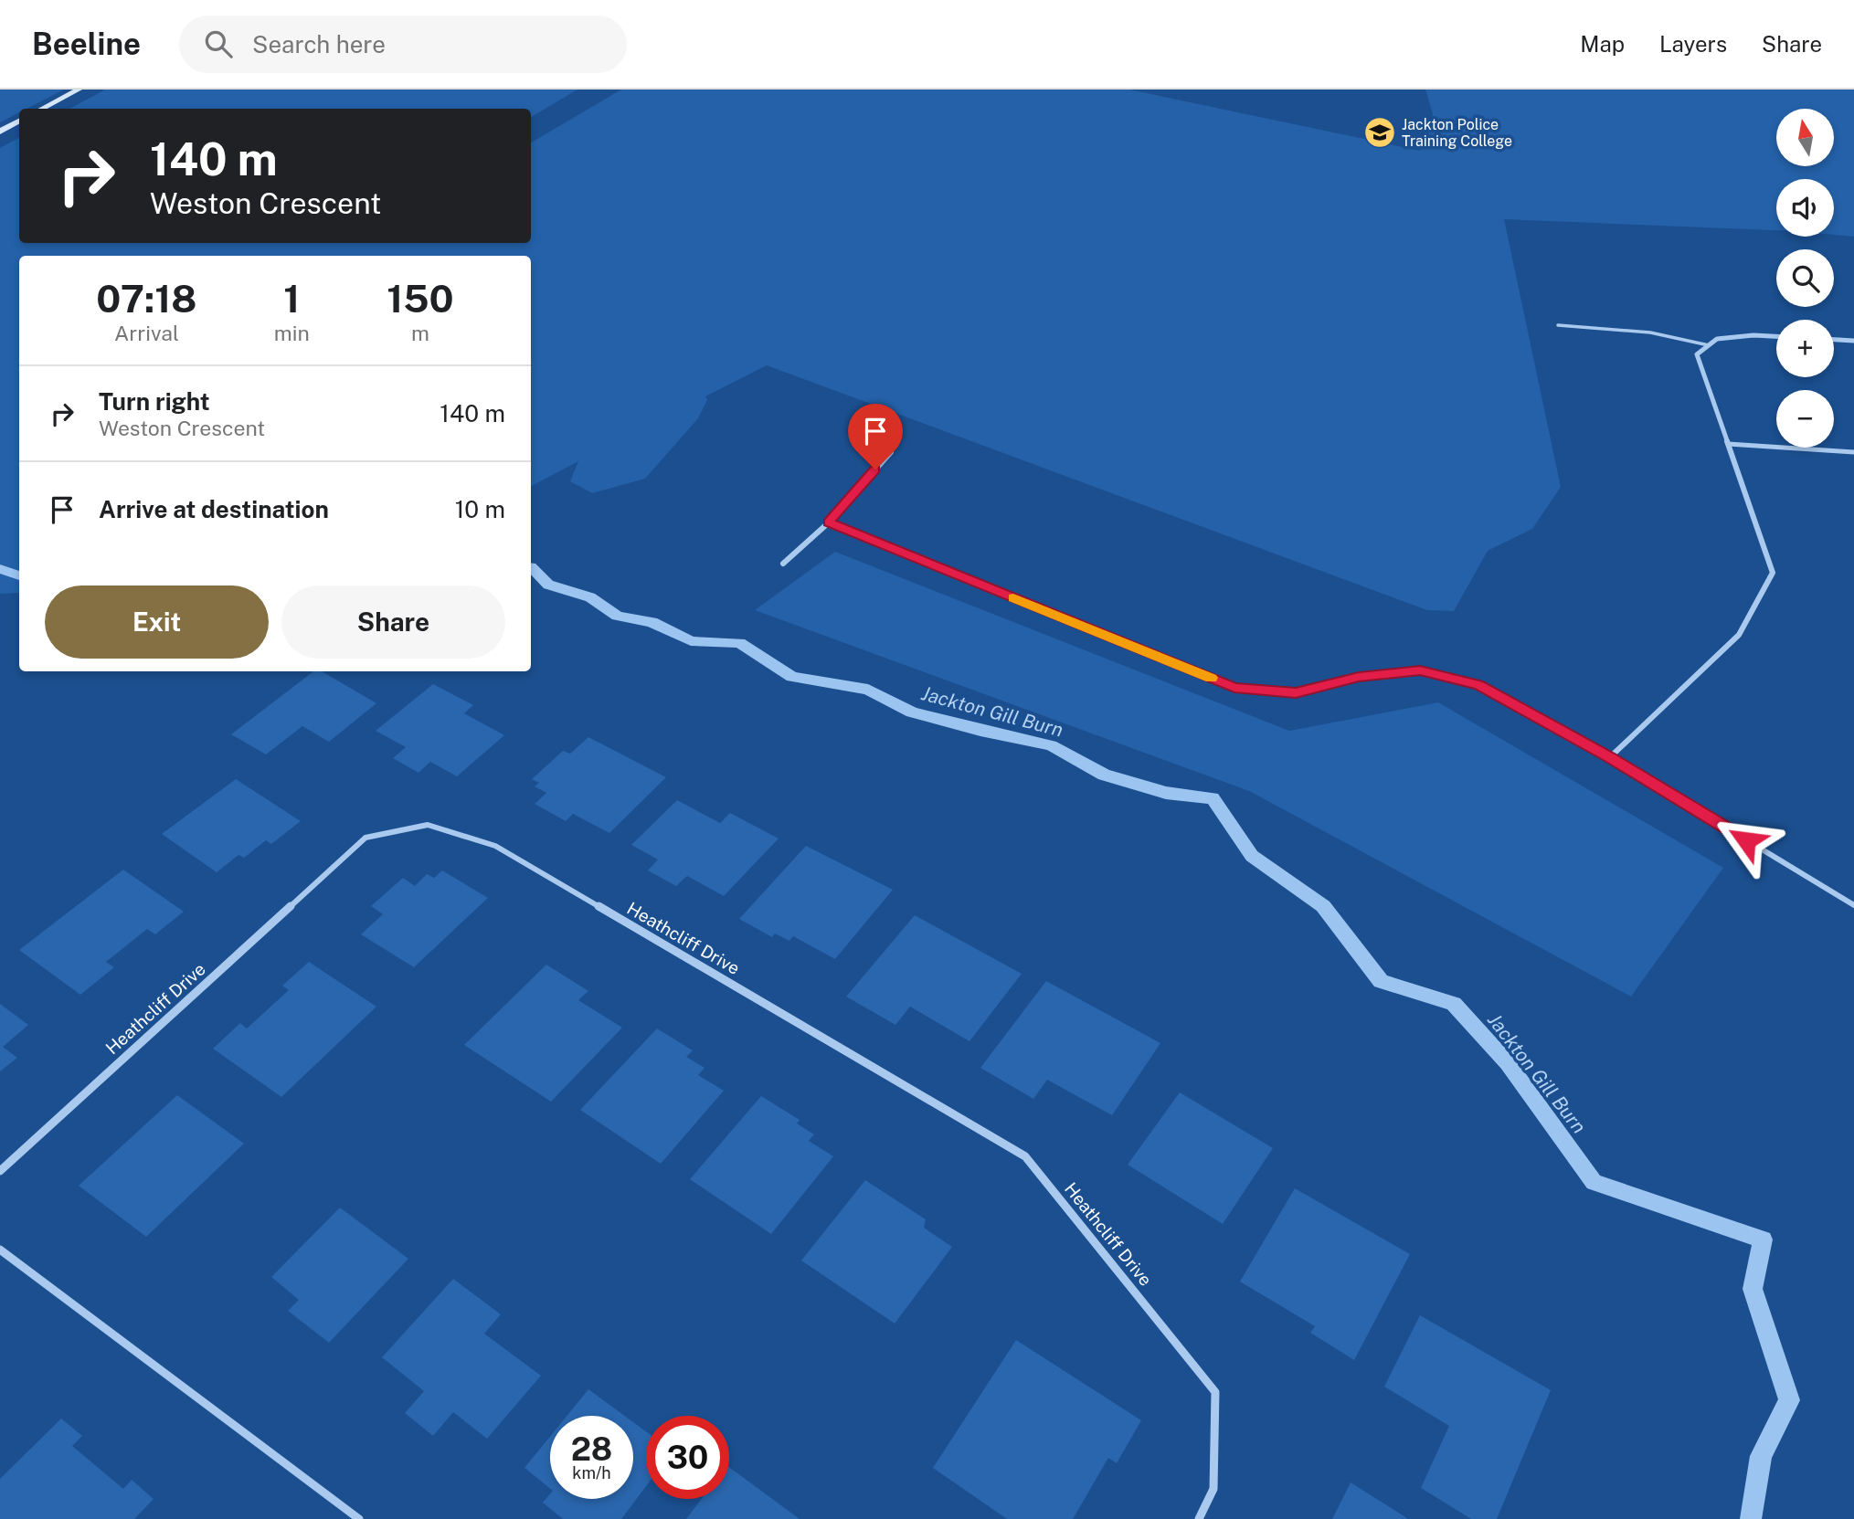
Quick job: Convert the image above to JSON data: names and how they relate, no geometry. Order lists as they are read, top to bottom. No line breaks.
{"streets":{"street":["Heathcliff Drive"]},"water":["Jackton Gill Burn"],"places":{"school or university":["Jackton Police Training College"]},"north":"top","page":{"header":"Beeline","search":"Search here","nav":["Map","Layers","Share"],"map_buttons":["+","−"],"turn":["140 m","Weston Crescent"],"eta":["07:18","Arrival","1","min","150","m"],"list":[{"name":"Turn right","note":"Weston Crescent","value":"140 m"},{"name":"Arrive at destination","value":"10 m"}],"buttons":["Exit","Share"],"speed":"28 km/h","limit":"30"}}
